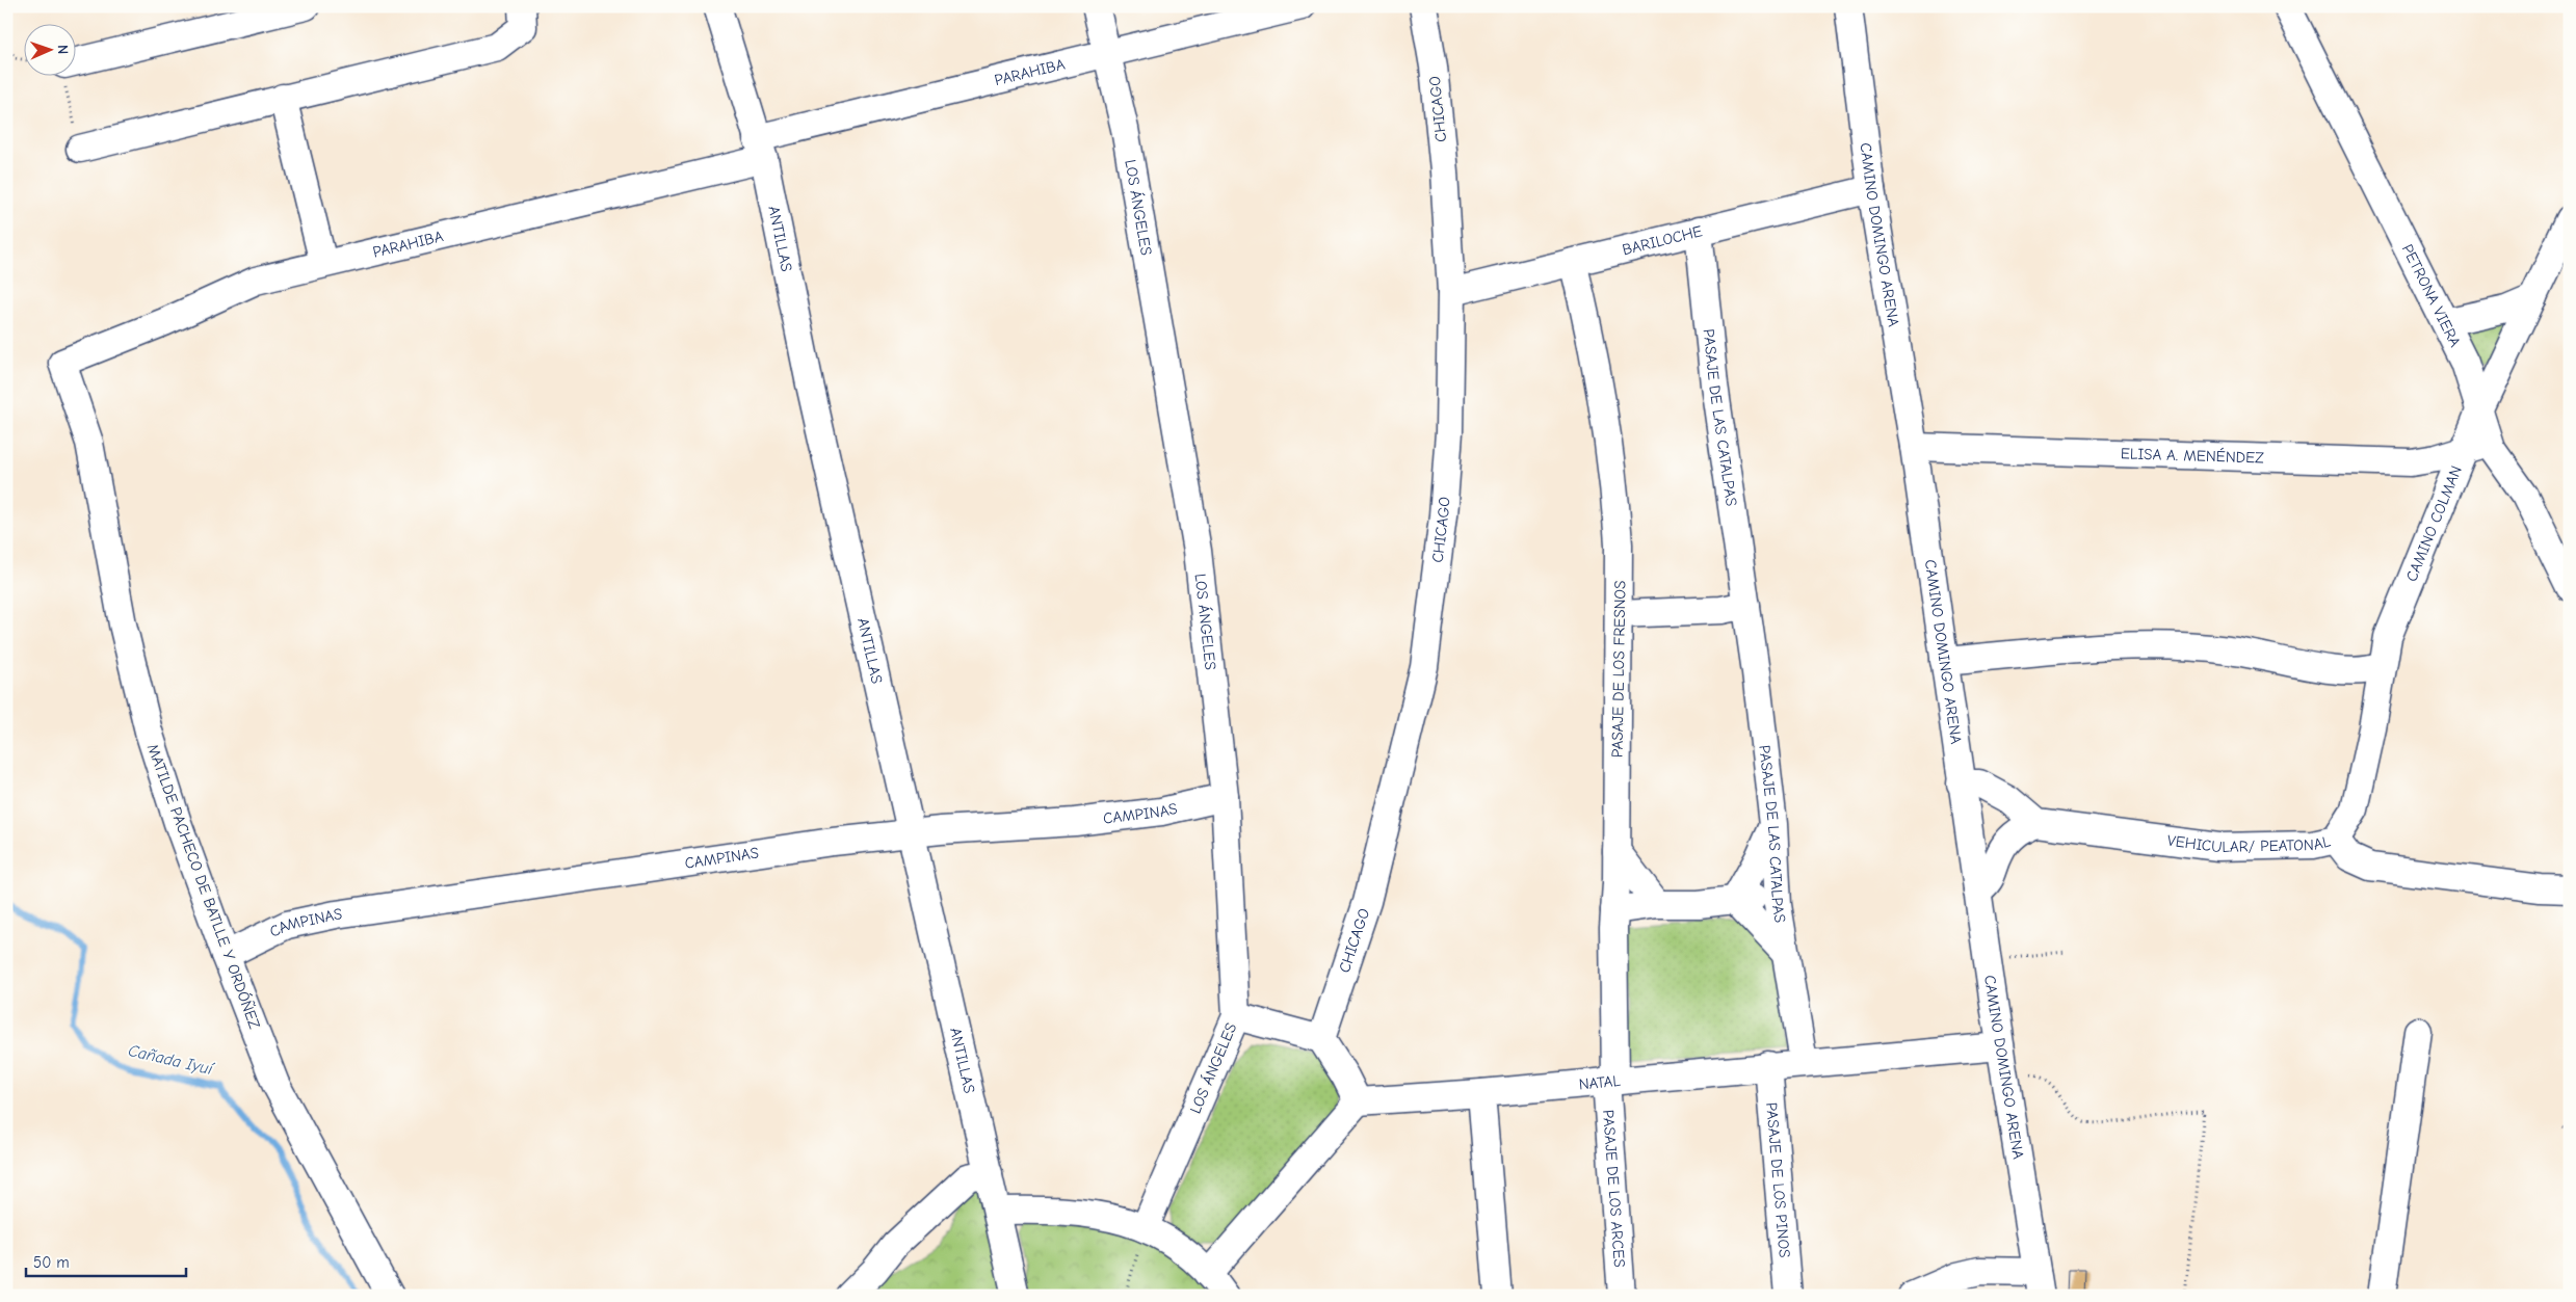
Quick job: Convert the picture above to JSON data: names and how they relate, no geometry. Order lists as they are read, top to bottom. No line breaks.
{"streets":{"street":["PARAHIBA","CHICAGO","LOS ÁNGELES","CAMINO DOMINGO ARENA","ANTILLAS","BARILOCHE","PETRONA VIERA","PASAJE DE LAS CATALPAS","ELISA A. MENÉNDEZ","CAMINO COLMAN","PASAJE DE LOS FRESNOS","CAMPINAS","VEHICULAR/ PEATONAL","MATILDE PACHECO DE BATLLE Y ORDÓÑEZ","NATAL","PASAJE DE LOS PINOS","PASAJE DE LOS ARCES"]},"crossings":[["PARAHIBA","LOS ÁNGELES"],["PARAHIBA","ANTILLAS"],["PARAHIBA","MATILDE PACHECO DE BATLLE Y ORDÓÑEZ"],["CHICAGO","BARILOCHE"],["LOS ÁNGELES","CAMPINAS"],["CAMINO DOMINGO ARENA","BARILOCHE"],["CAMINO DOMINGO ARENA","ELISA A. MENÉNDEZ"],["CAMINO DOMINGO ARENA","NATAL"],["ANTILLAS","CAMPINAS"],["BARILOCHE","PASAJE DE LAS CATALPAS"],["BARILOCHE","PASAJE DE LOS FRESNOS"],["PETRONA VIERA","ELISA A. MENÉNDEZ"],["PETRONA VIERA","CAMINO COLMAN"],["PASAJE DE LAS CATALPAS","NATAL"],["ELISA A. MENÉNDEZ","CAMINO COLMAN"],["CAMINO COLMAN","VEHICULAR/ PEATONAL"],["PASAJE DE LOS FRESNOS","NATAL"],["PASAJE DE LOS FRESNOS","PASAJE DE LOS ARCES"],["CAMPINAS","MATILDE PACHECO DE BATLLE Y ORDÓÑEZ"],["NATAL","PASAJE DE LOS PINOS"],["NATAL","PASAJE DE LOS ARCES"]],"water":["Cañada Iyuí"],"scale_bar":"50 m","north":"right"}
